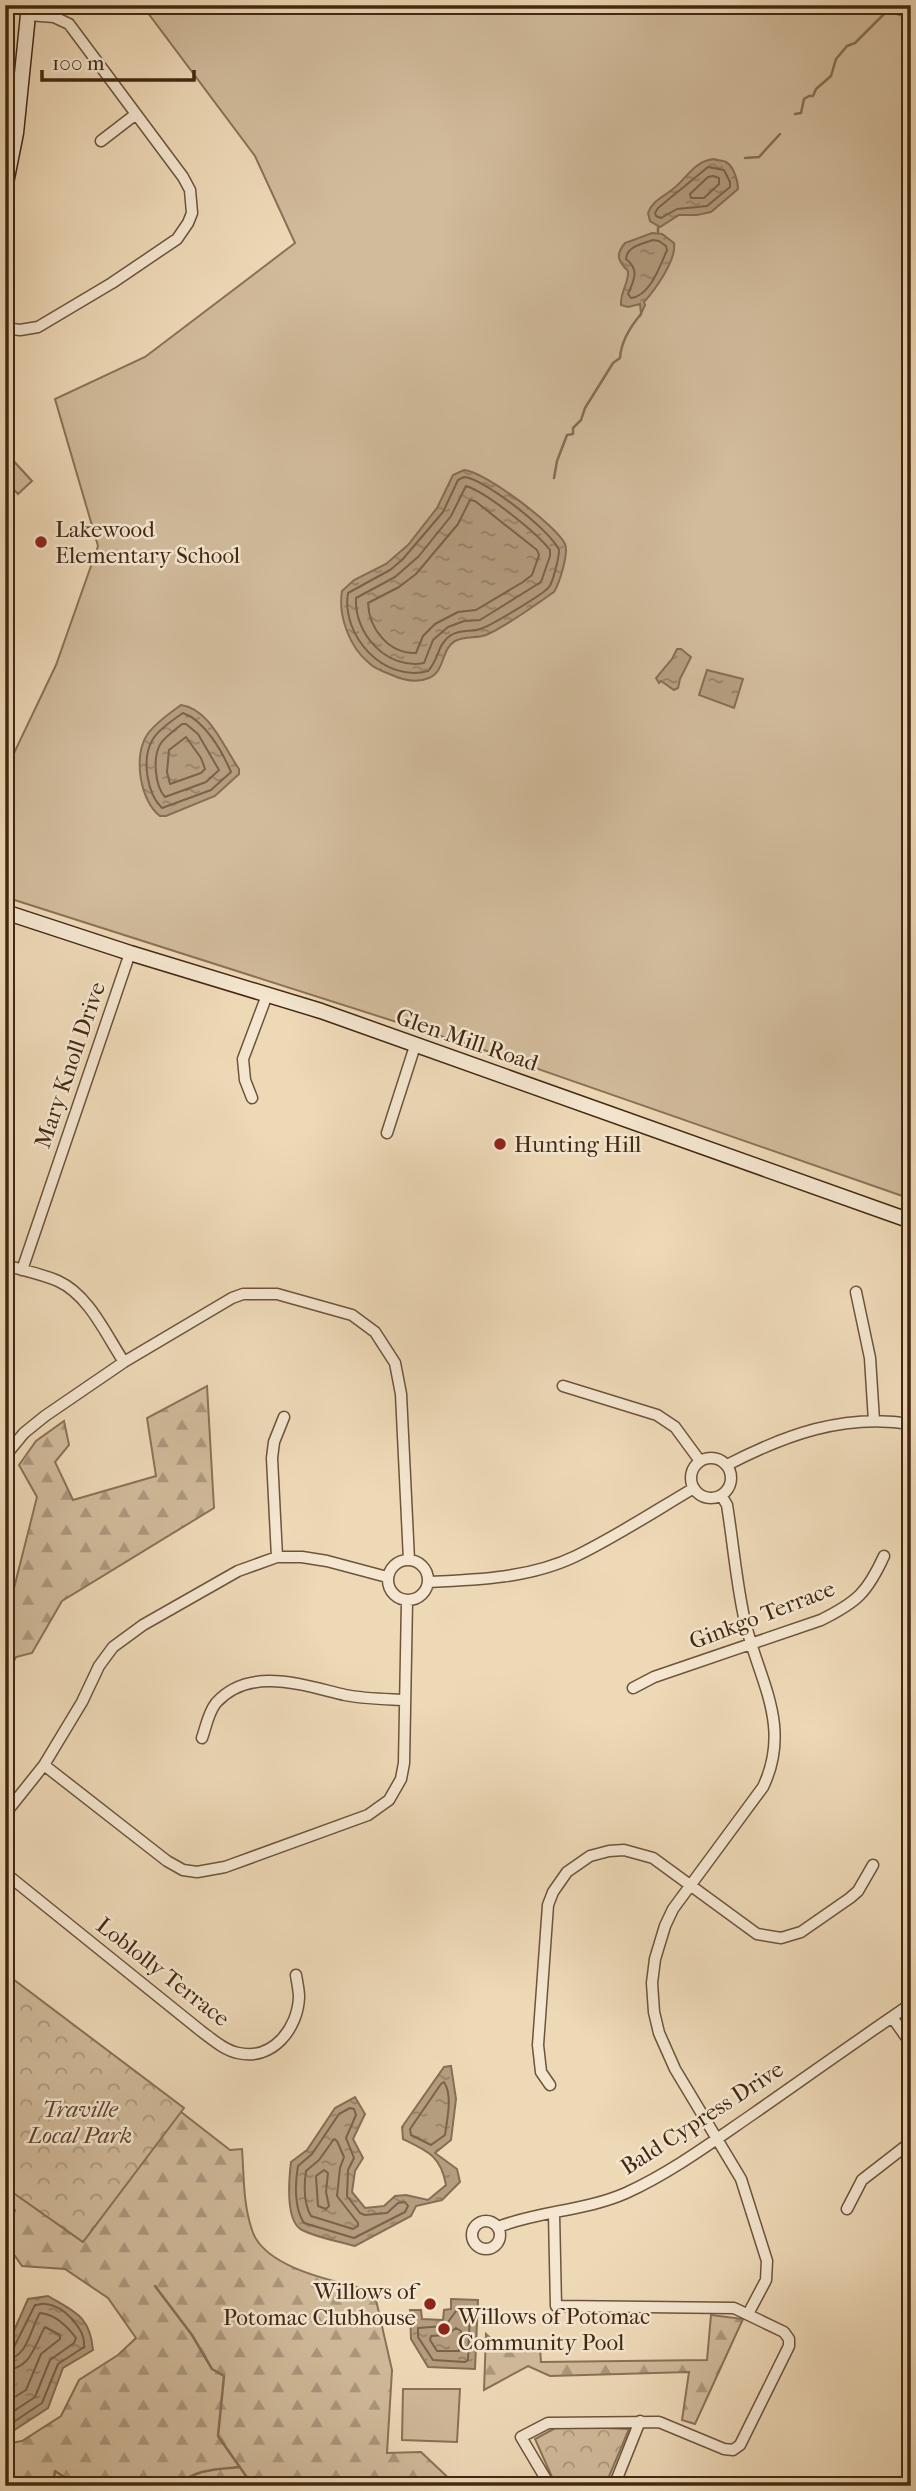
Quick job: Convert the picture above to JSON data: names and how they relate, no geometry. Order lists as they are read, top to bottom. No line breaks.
{"streets":{"main road":["Glen Mill Road"],"street":["Mary Knoll Drive","Ginkgo Terrace","Loblolly Terrace","Bald Cypress Drive"]},"crossings":[["Glen Mill Road","Mary Knoll Drive"]],"parks":["Traville Local Park"],"places":["Lakewood Elementary School","Hunting Hill","Willows of Potomac Clubhouse","Willows of Potomac Community Pool"],"scale_bar":"100 m"}
